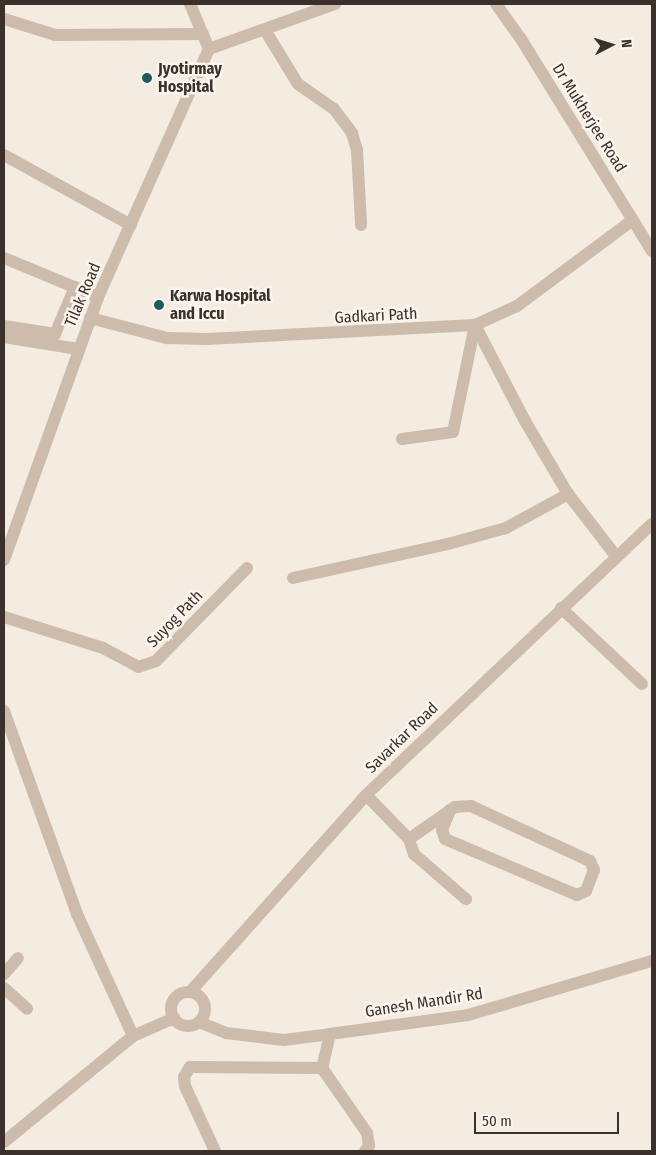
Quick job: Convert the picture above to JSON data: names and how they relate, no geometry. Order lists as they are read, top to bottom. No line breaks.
{"streets":{"street":["Dr Mukherjee Road","Tilak Road","Gadkari Path","Suyog Path","Savarkar Road","Ganesh Mandir Rd"]},"crossings":[["Dr Mukherjee Road","Gadkari Path"],["Tilak Road","Gadkari Path"],["Savarkar Road","Ganesh Mandir Rd"]],"places":["Jyotirmay Hospital","Karwa Hospital and Iccu"],"scale_bar":"50 m","north":"right"}
